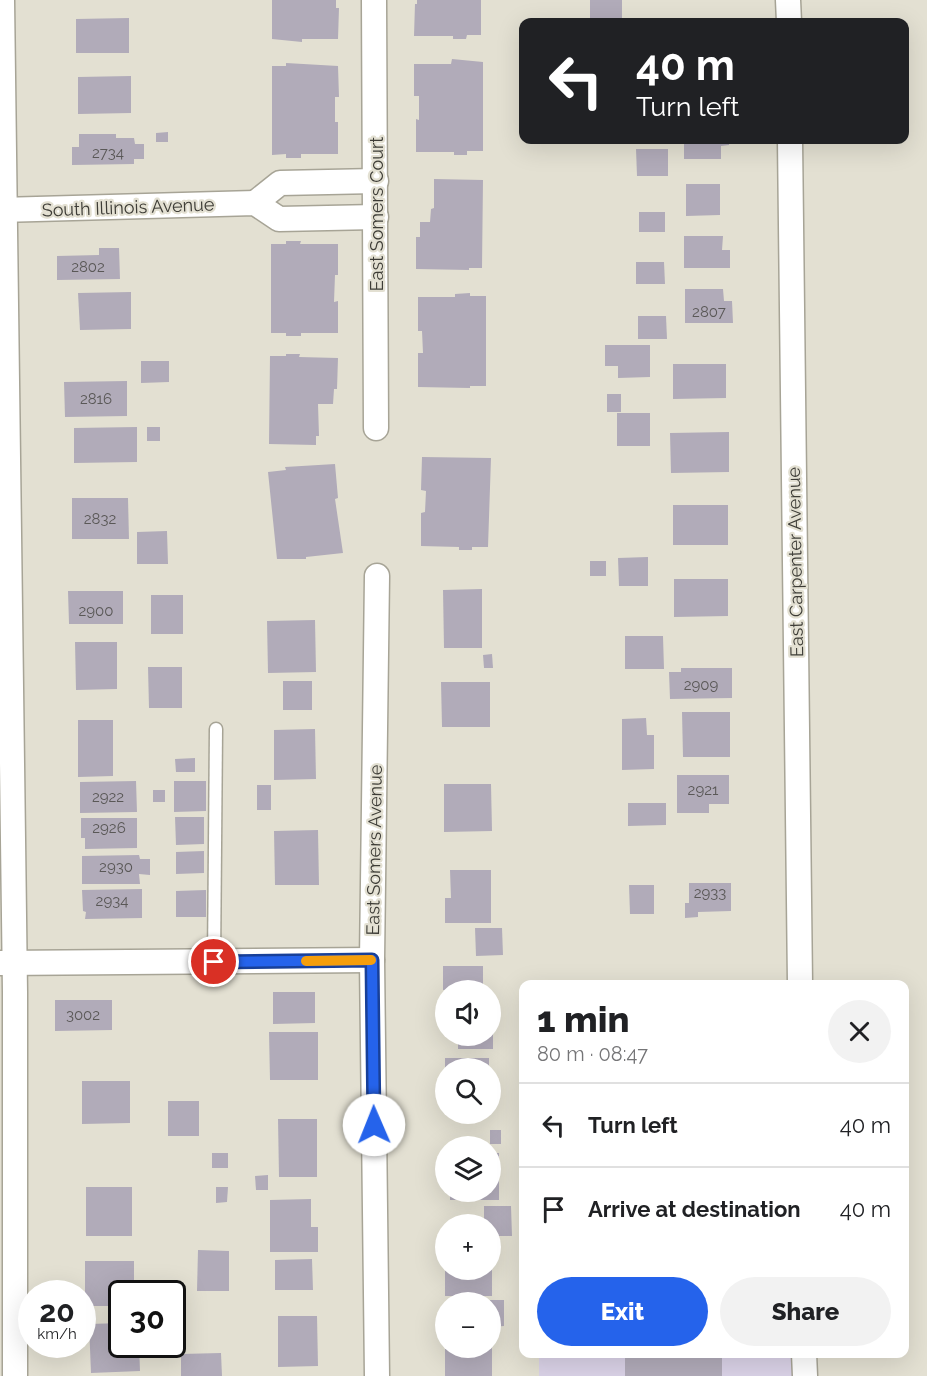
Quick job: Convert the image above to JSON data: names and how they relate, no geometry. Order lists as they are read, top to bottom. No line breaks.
{"streets":{"street":["South Illinois Avenue","East Somers Court","East Carpenter Avenue","East Somers Avenue"]},"house_numbers":["2734","2802","2807","2816","2832","2900","2909","2921","2922","2926","2930","2933","2934","3002"],"page":{"turn":["40 m","Turn left"],"map_buttons":["+","−"],"heading":["1 min","80 m · 08:47"],"list":[{"name":"Turn left","value":"40 m"},{"name":"Arrive at destination","value":"40 m"}],"buttons":["Exit","Share"],"speed":"20 km/h","limit":"30"}}
